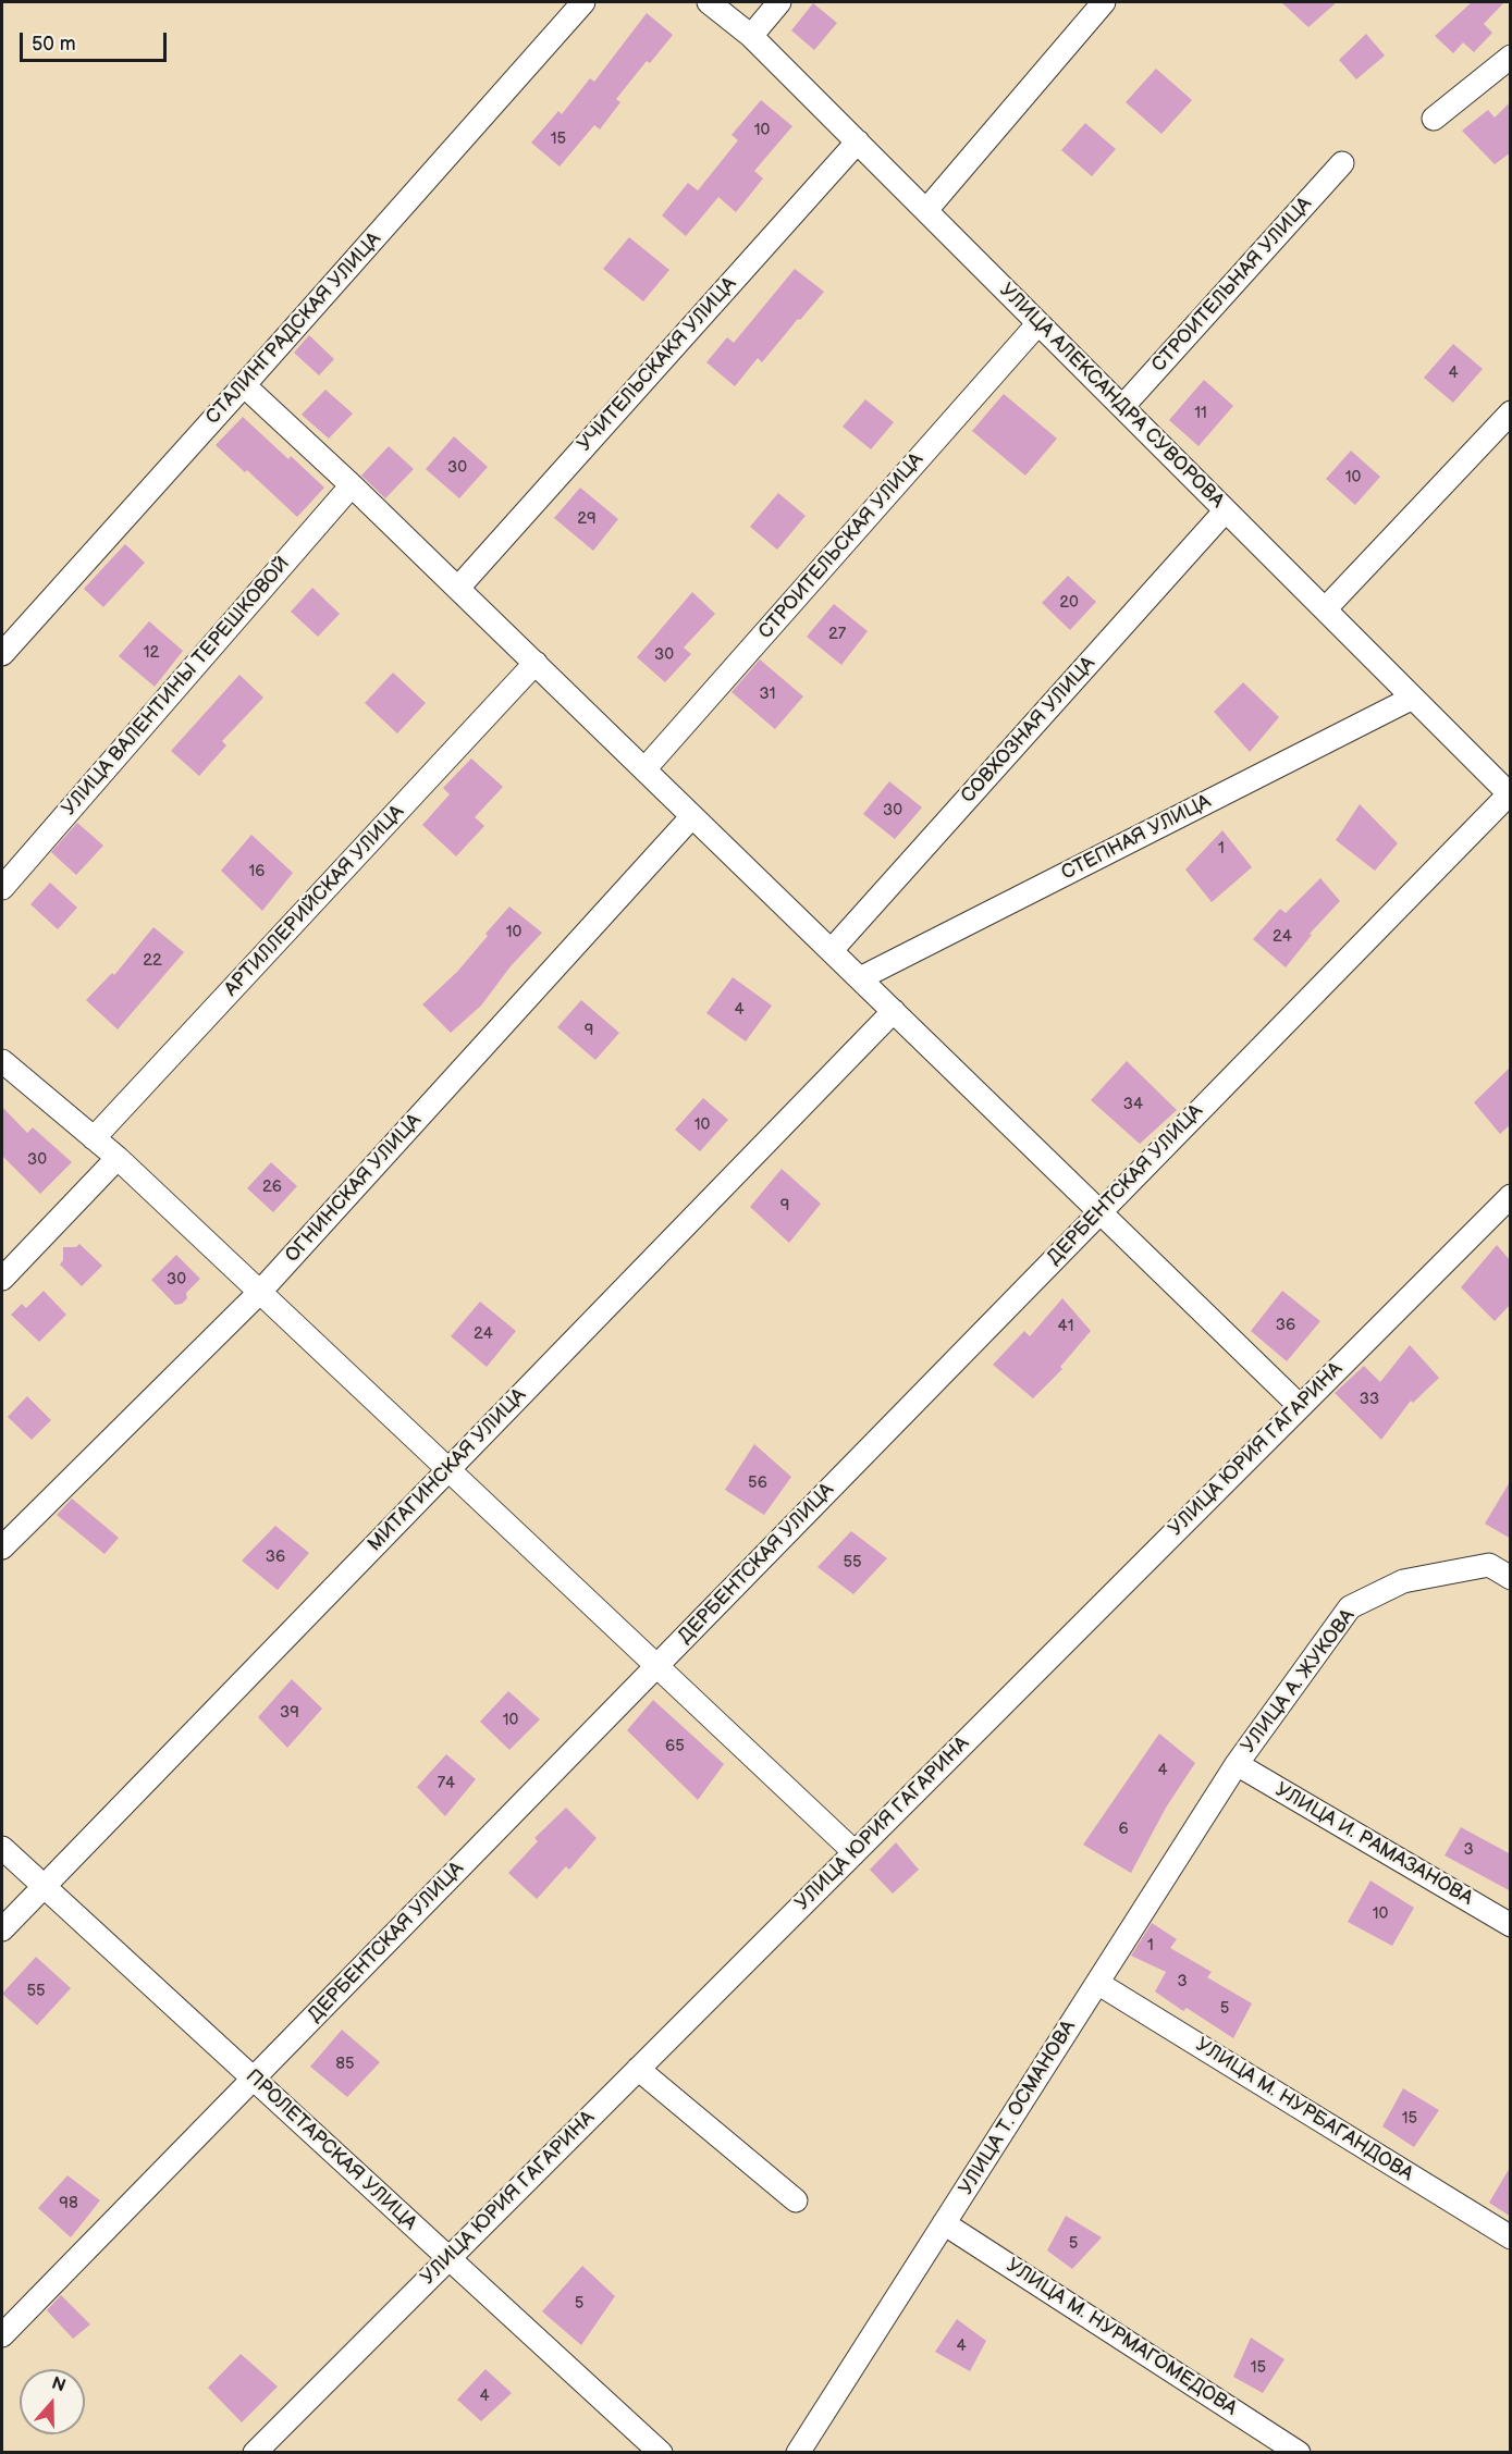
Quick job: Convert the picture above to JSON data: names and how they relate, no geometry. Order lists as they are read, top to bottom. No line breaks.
{"streets":{"street":["СТРОИТЕЛЬНАЯ УЛИЦА","СТАЛИНГРАДСКАЯ УЛИЦА","УЧИТЕЛЬСКАКЯ УЛИЦА","УЛИЦА АЛЕКСАНДРА СУВОРОВА","СТРОИТЕЛЬСКАЯ УЛИЦА","УЛИЦА ВАЛЕНТИНЫ ТЕРЕШКОВОЙ","СОВХОЗНАЯ УЛИЦА","СТЕПНАЯ УЛИЦА","АРТИЛЛЕРИЙСКАЯ УЛИЦА","ДЕРБЕНТСКАЯ УЛИЦА","ОГНИНСКАЯ УЛИЦА","УЛИЦА ЮРИЯ ГАГАРИНА","МИТАГИНСКАЯ УЛИЦА","УЛИЦА А. ЖУКОВА","УЛИЦА И. РАМАЗАНОВА","УЛИЦА Т. ОСМАНОВА","УЛИЦА М. НУРБАГАНДОВА","ПРОЛЕТАРСКАЯ УЛИЦА","УЛИЦА М. НУРМАГОМЕДОВА"]},"crossings":[["СТРОИТЕЛЬНАЯ УЛИЦА","УЛИЦА АЛЕКСАНДРА СУВОРОВА"],["УЧИТЕЛЬСКАКЯ УЛИЦА","УЛИЦА АЛЕКСАНДРА СУВОРОВА"],["УЛИЦА АЛЕКСАНДРА СУВОРОВА","СТРОИТЕЛЬСКАЯ УЛИЦА"],["УЛИЦА АЛЕКСАНДРА СУВОРОВА","СОВХОЗНАЯ УЛИЦА"],["УЛИЦА АЛЕКСАНДРА СУВОРОВА","СТЕПНАЯ УЛИЦА"],["УЛИЦА АЛЕКСАНДРА СУВОРОВА","ДЕРБЕНТСКАЯ УЛИЦА"],["ДЕРБЕНТСКАЯ УЛИЦА","ПРОЛЕТАРСКАЯ УЛИЦА"],["УЛИЦА ЮРИЯ ГАГАРИНА","ПРОЛЕТАРСКАЯ УЛИЦА"],["МИТАГИНСКАЯ УЛИЦА","ПРОЛЕТАРСКАЯ УЛИЦА"],["УЛИЦА А. ЖУКОВА","УЛИЦА И. РАМАЗАНОВА"],["УЛИЦА А. ЖУКОВА","УЛИЦА Т. ОСМАНОВА"],["УЛИЦА И. РАМАЗАНОВА","УЛИЦА Т. ОСМАНОВА"],["УЛИЦА Т. ОСМАНОВА","УЛИЦА М. НУРБАГАНДОВА"],["УЛИЦА Т. ОСМАНОВА","УЛИЦА М. НУРМАГОМЕДОВА"]],"house_numbers":["10","15","4","11","30","10","29","20","27","12","30","31","30","1","16","10","24","22","4","9","34","10","30","26","9","30","36","41","24","33","56","36","55","39","10","65","4","74","6","3","10","1","3","55","5","85","15","98","5","5","4","15","4"],"scale_bar":"50 m","north":"top"}
